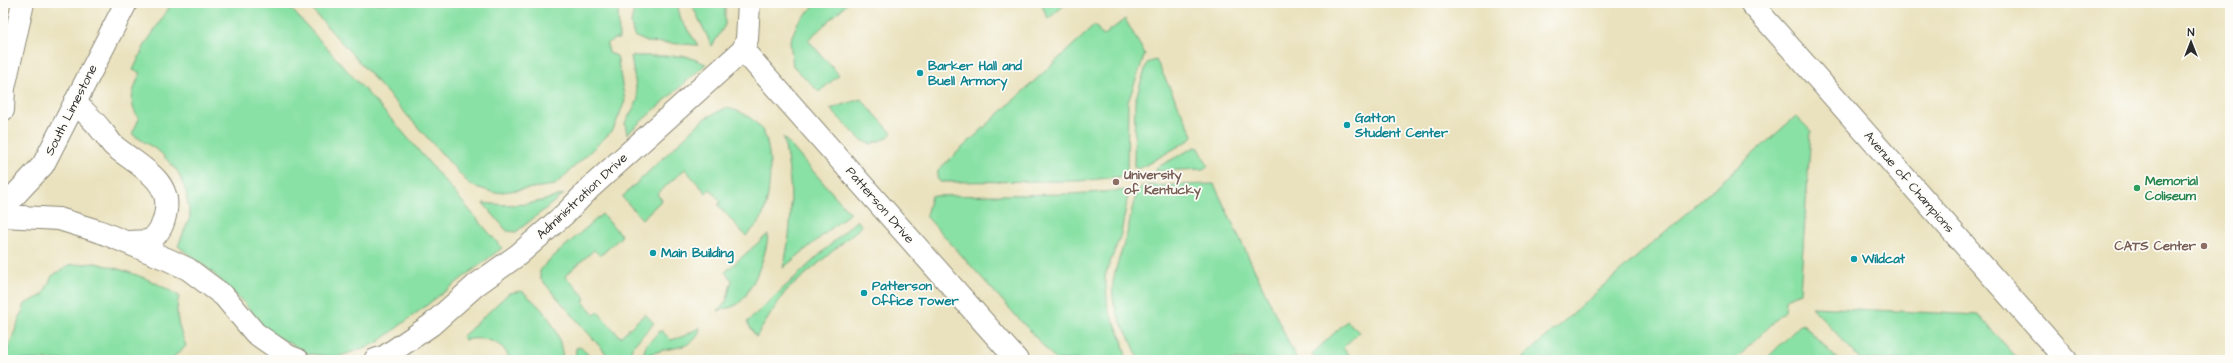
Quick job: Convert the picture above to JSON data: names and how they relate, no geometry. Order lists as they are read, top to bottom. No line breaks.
{"streets":{"street":["South Limestone","Avenue of Champions","Administration Drive","Patterson Drive"]},"crossings":[["Administration Drive","Patterson Drive"]],"places":["Barker Hall and Buell Armory","Gatton Student Center","University of Kentucky","Memorial Coliseum","CATS Center","Main Building","Wildcat","Patterson Office Tower"],"north":"top"}
